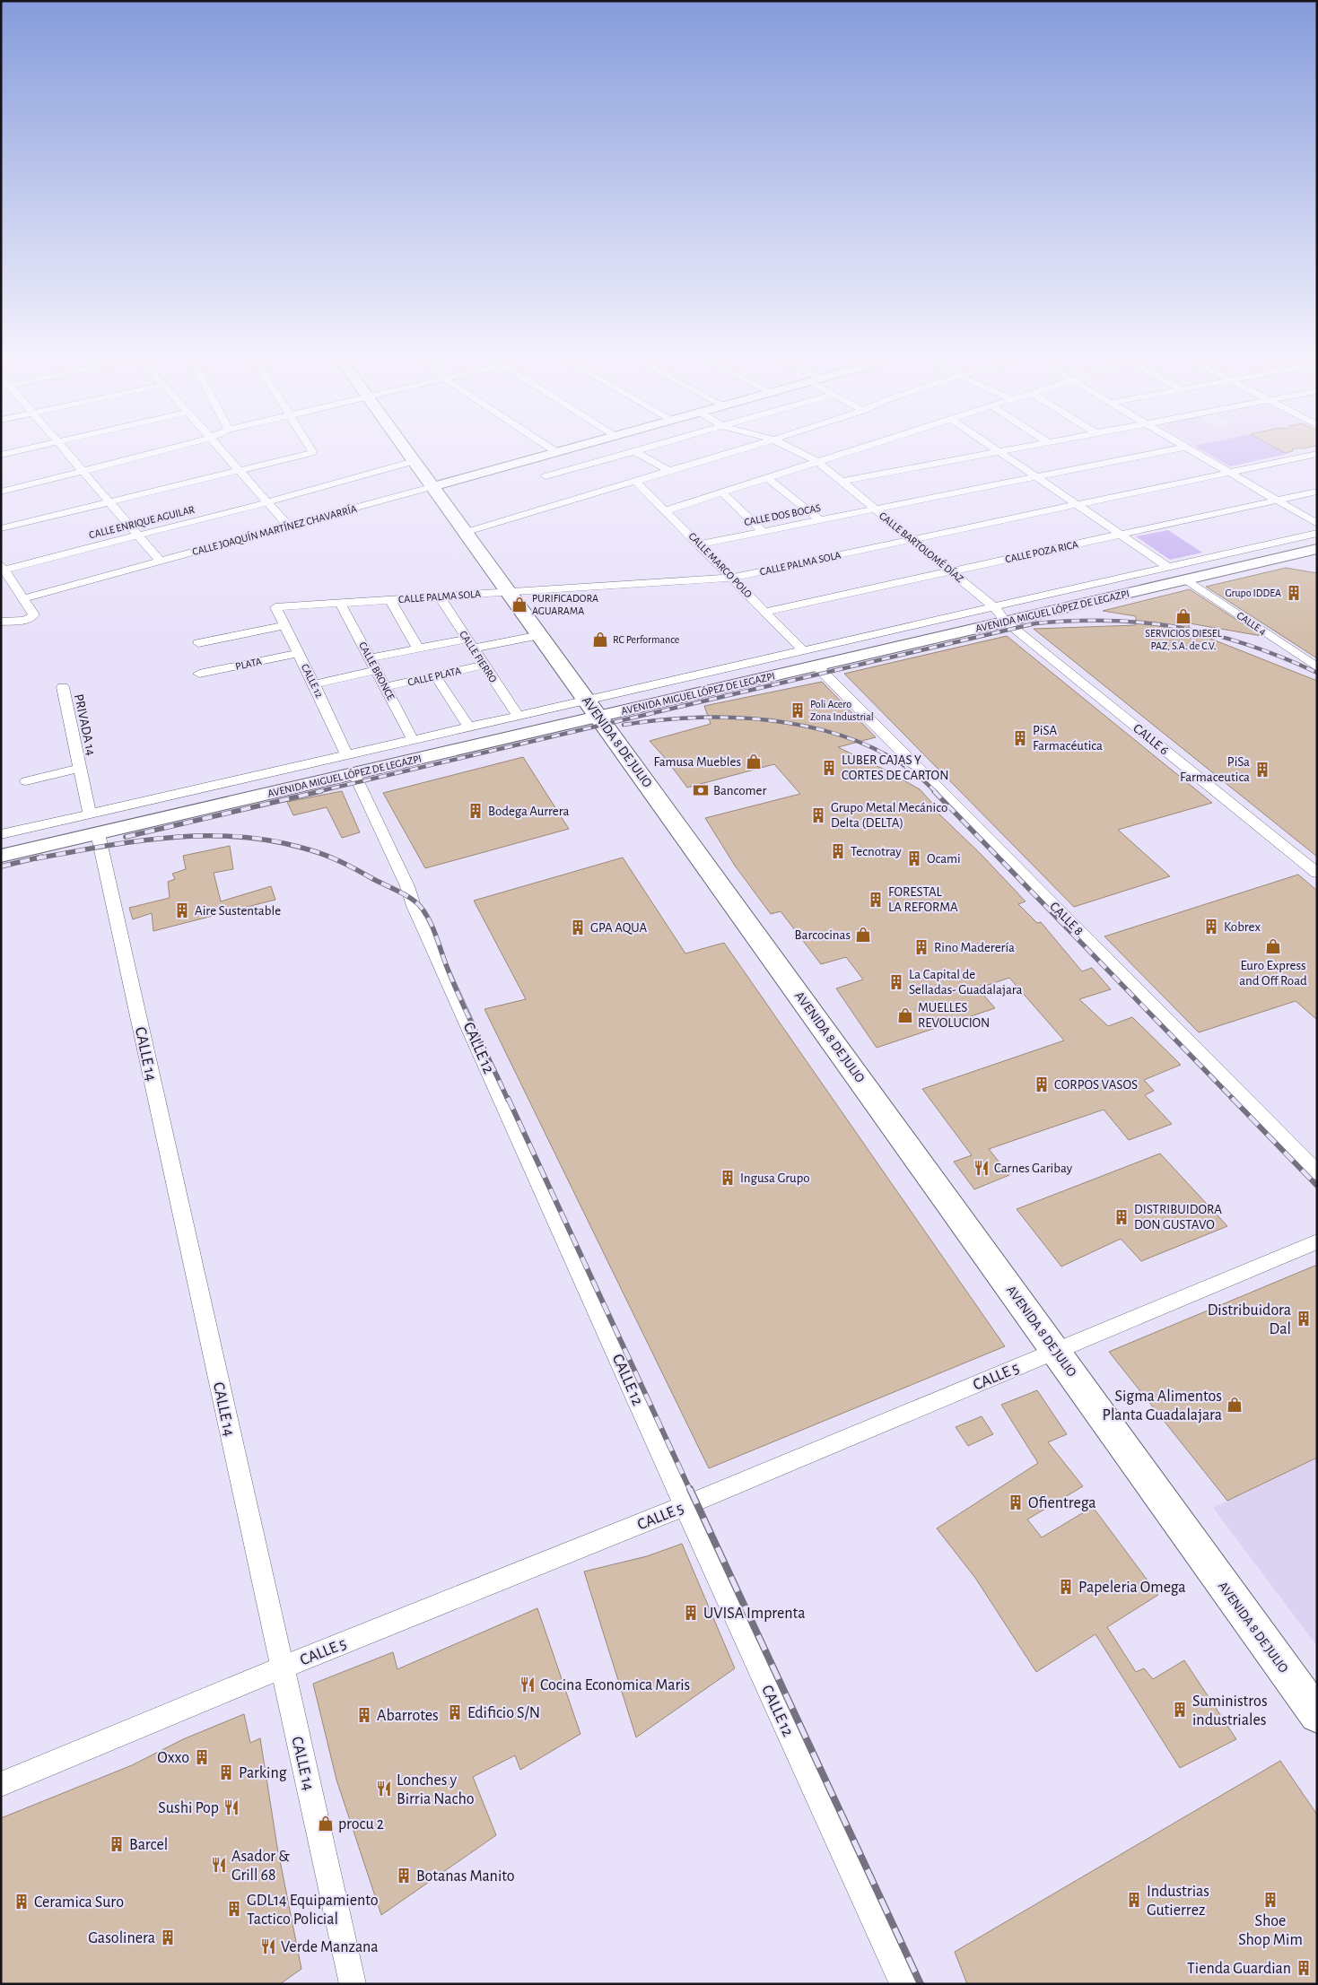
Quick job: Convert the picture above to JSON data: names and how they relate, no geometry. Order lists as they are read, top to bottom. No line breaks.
{"streets":{"main road":["CALLE JOAQUÍN MARTÍNEZ CHAVARRÍA","AVENIDA MIGUEL LÓPEZ DE LEGAZPI","AVENIDA 8 DE JULIO"],"street":["CALLE DOS BOCAS","CALLE ENRIQUE AGUILAR","CALLE BARTOLOMÉ DÍAZ","CALLE POZA RICA","CALLE PALMA SOLA","CALLE MARCO POLO","CALLE 4","CALLE FIERRO","PLATA","CALLE BRONCE","CALLE PLATA","CALLE 12","PRIVADA 14","CALLE 6","CALLE 8","CALLE 14","CALLE 5"]},"crossings":[["CALLE DOS BOCAS","CALLE BARTOLOMÉ DÍAZ"],["CALLE DOS BOCAS","CALLE MARCO POLO"],["CALLE ENRIQUE AGUILAR","AVENIDA 8 DE JULIO"],["CALLE JOAQUÍN MARTÍNEZ CHAVARRÍA","AVENIDA 8 DE JULIO"],["CALLE BARTOLOMÉ DÍAZ","CALLE POZA RICA"],["CALLE BARTOLOMÉ DÍAZ","CALLE PALMA SOLA"],["CALLE BARTOLOMÉ DÍAZ","AVENIDA MIGUEL LÓPEZ DE LEGAZPI"],["CALLE BARTOLOMÉ DÍAZ","CALLE 6"],["CALLE POZA RICA","CALLE MARCO POLO"],["CALLE PALMA SOLA","CALLE MARCO POLO"],["CALLE PALMA SOLA","CALLE FIERRO"],["CALLE PALMA SOLA","CALLE BRONCE"],["CALLE PALMA SOLA","CALLE 12"],["CALLE PALMA SOLA","AVENIDA 8 DE JULIO"],["CALLE MARCO POLO","AVENIDA MIGUEL LÓPEZ DE LEGAZPI"],["AVENIDA MIGUEL LÓPEZ DE LEGAZPI","CALLE 4"],["AVENIDA MIGUEL LÓPEZ DE LEGAZPI","CALLE FIERRO"],["AVENIDA MIGUEL LÓPEZ DE LEGAZPI","CALLE BRONCE"],["AVENIDA MIGUEL LÓPEZ DE LEGAZPI","CALLE 12"],["AVENIDA MIGUEL LÓPEZ DE LEGAZPI","CALLE 6"],["AVENIDA MIGUEL LÓPEZ DE LEGAZPI","AVENIDA 8 DE JULIO"],["AVENIDA MIGUEL LÓPEZ DE LEGAZPI","CALLE 8"],["AVENIDA MIGUEL LÓPEZ DE LEGAZPI","CALLE 14"],["CALLE FIERRO","CALLE PLATA"],["PLATA","CALLE 12"],["CALLE BRONCE","CALLE PLATA"],["CALLE 12","CALLE 5"],["AVENIDA 8 DE JULIO","CALLE 5"],["CALLE 14","CALLE 5"]],"places":{"building":["Grupo IDDEA","Poli Acero Zona Industrial","PiSA Farmacéutica","LUBER CAJAS Y CORTES DE CARTON","PiSa Farmaceutica","Bodega Aurrera","Grupo Metal Mecánico Delta (DELTA)","Tecnotray","Ocami","FORESTAL LA REFORMA","Aire Sustentable","Kobrex","GPA AQUA","Rino Maderería","La Capital de Selladas- Guadalajara","CORPOS VASOS","Ingusa Grupo","DISTRIBUIDORA DON GUSTAVO","Distribuidora Dal","Ofientrega","Papeleria Omega","UVISA Imprenta","Suministros industriales","Edificio S/N","Abarrotes","Oxxo","Parking","Barcel","Botanas Manito","Industrias Gutierrez","Shoe Shop Mim","Ceramica Suro","GDL14 Equipamiento Tactico Policial","Gasolinera","Tienda Guardian"],"shop":["PURIFICADORA AGUARAMA","SERVICIOS DIESEL PAZ, S.A. de C.V.","RC Performance","Famusa Muebles","Barcocinas","Euro Express and Off Road","MUELLES REVOLUCION","Sigma Alimentos Planta Guadalajara","procu 2"],"bank":["Bancomer"],"restaurant":["Carnes Garibay","Cocina Economica Maris","Lonches y Birria Nacho","Sushi Pop","Asador & Grill 68","Verde Manzana"]}}
